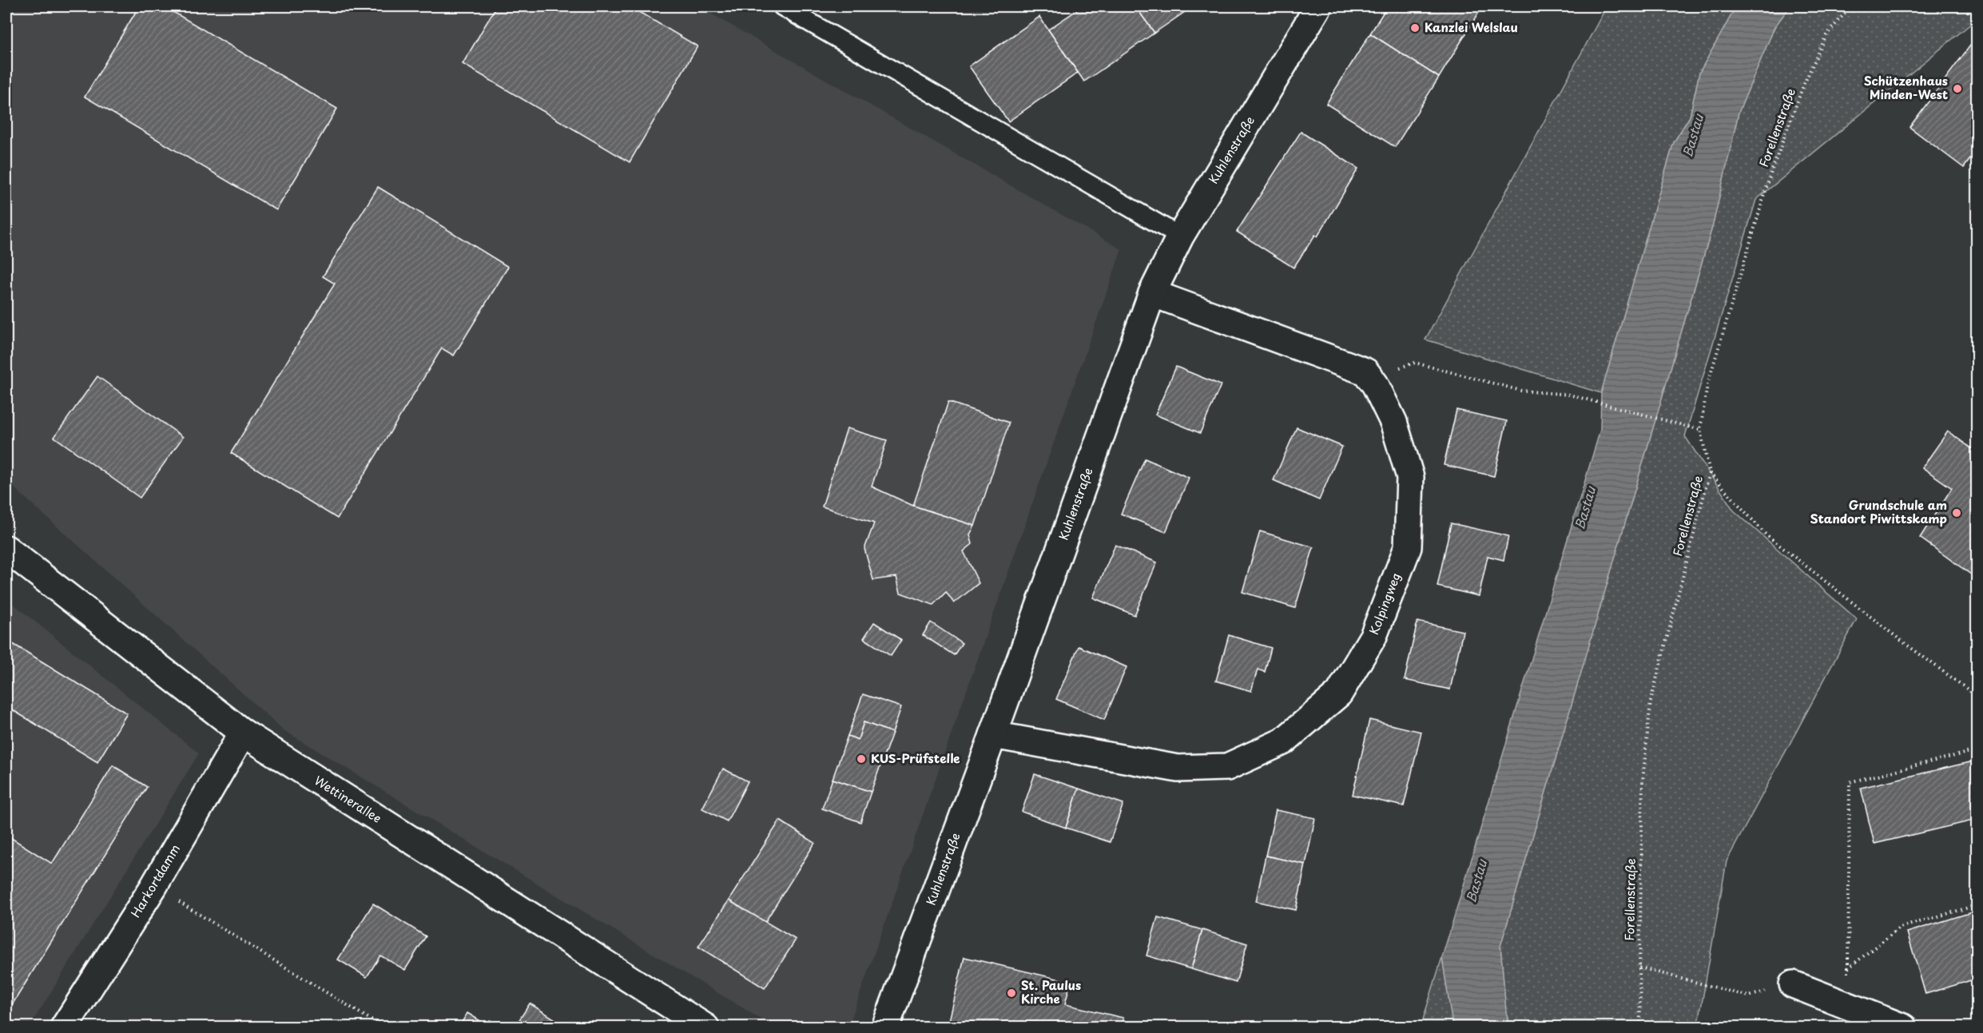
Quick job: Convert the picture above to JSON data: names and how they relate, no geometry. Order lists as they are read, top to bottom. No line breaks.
{"streets":{"street":["Kuhlenstraße","Kolpingweg","Wettinerallee","Harkortdamm"],"path":["Forellenstraße"]},"crossings":[["Kuhlenstraße","Kolpingweg"],["Wettinerallee","Harkortdamm"]],"water":["Bastau"],"places":["Kanzlei Welslau","Schützenhaus Minden-West","Grundschule am Standort Piwittskamp","KUS-Prüfstelle","St. Paulus Kirche"]}
